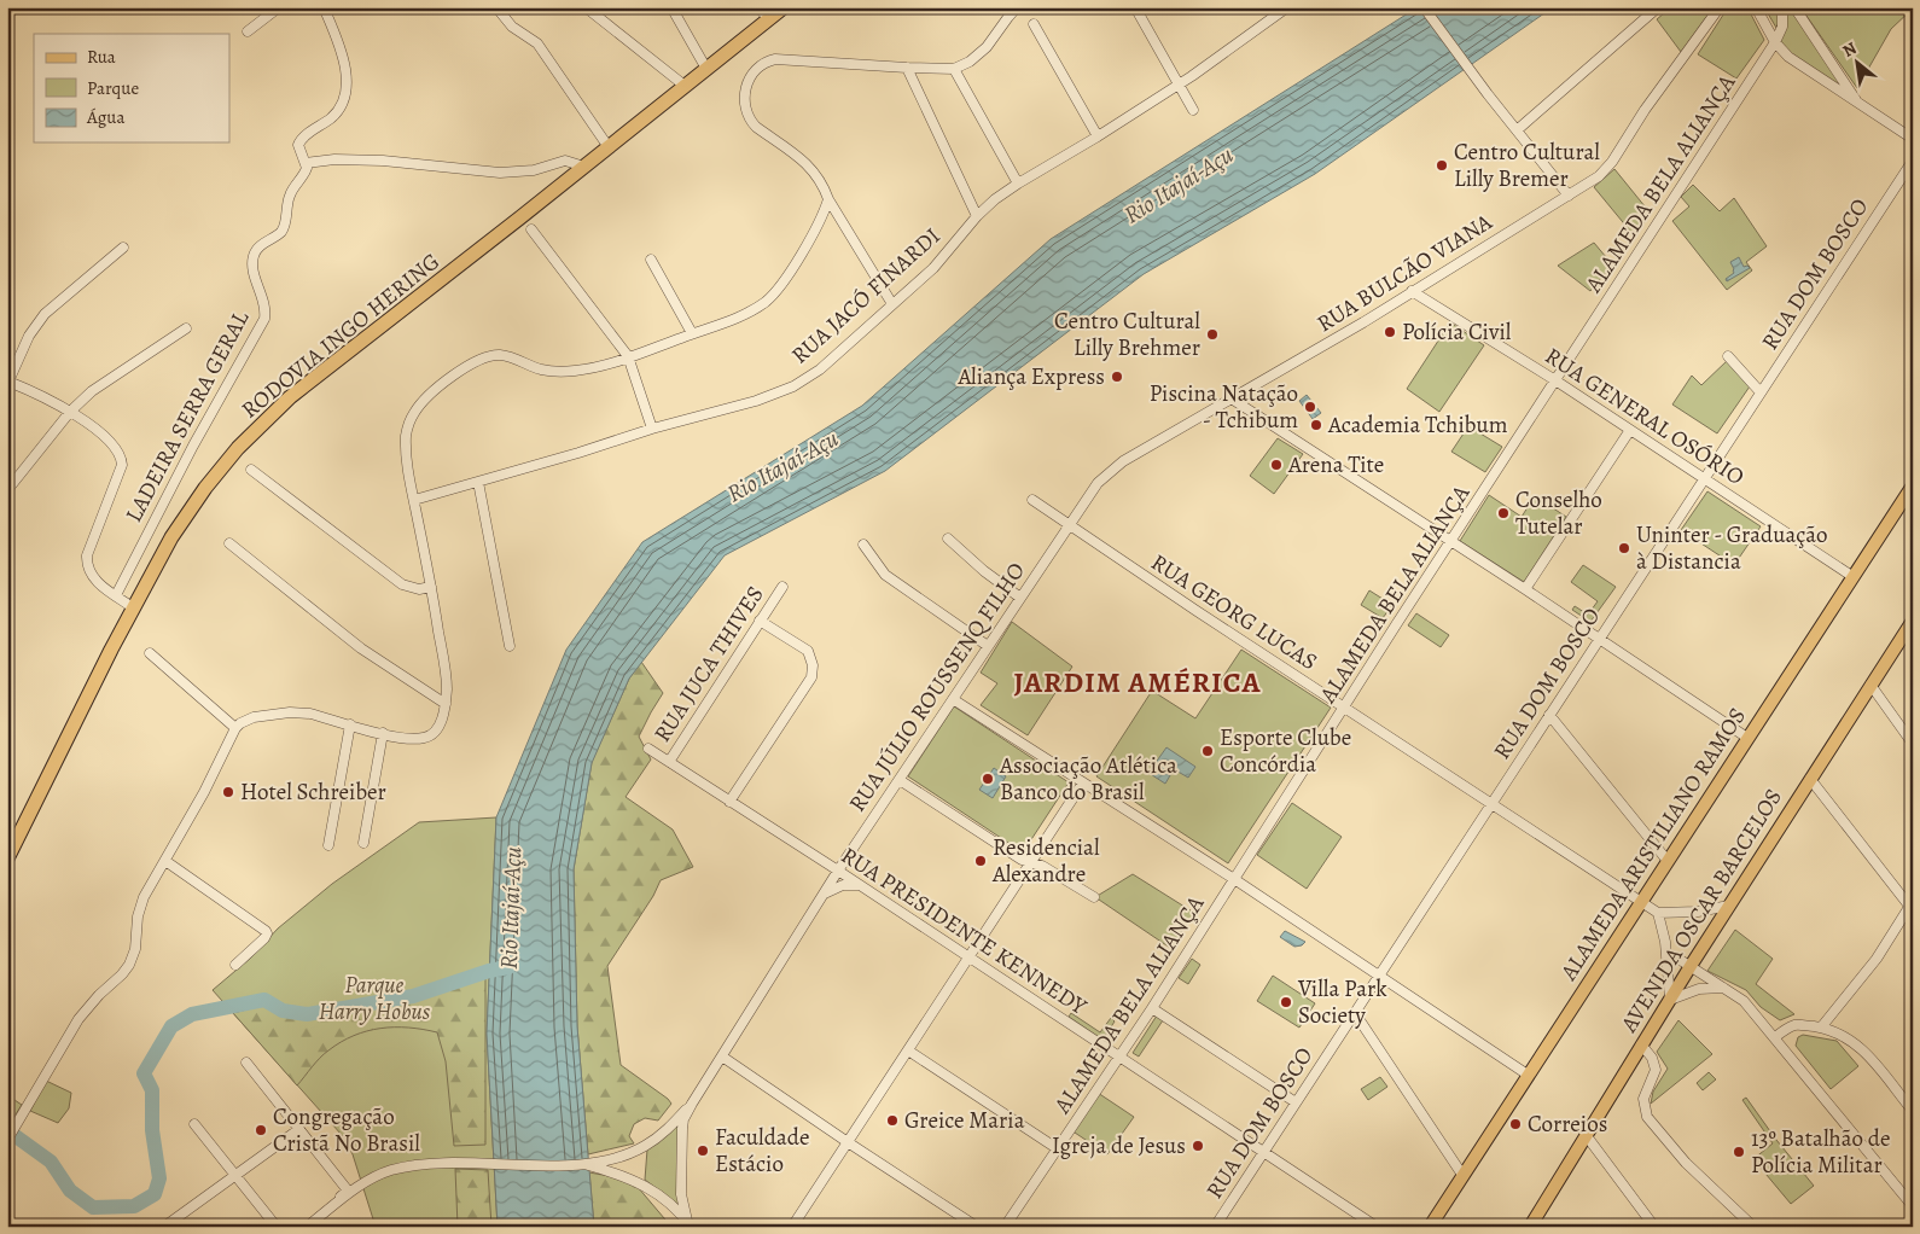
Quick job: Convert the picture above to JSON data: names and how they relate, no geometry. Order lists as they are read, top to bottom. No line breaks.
{"streets":{"highway":["RODOVIA INGO HERING"],"main road":["ALAMEDA ARISTILIANO RAMOS","AVENIDA OSCAR BARCELOS"],"street":["ALAMEDA BELA ALIANÇA","RUA BULCÃO VIANA","RUA DOM BOSCO","RUA JACÓ FINARDI","LADEIRA SERRA GERAL","RUA GENERAL OSÓRIO","RUA GEORG LUCAS","RUA JUCA THIVES","RUA JÚLIO ROUSSENQ FILHO","RUA PRESIDENTE KENNEDY"]},"crossings":[["ALAMEDA BELA ALIANÇA","RUA GENERAL OSÓRIO"],["ALAMEDA BELA ALIANÇA","RUA GEORG LUCAS"],["ALAMEDA BELA ALIANÇA","RUA PRESIDENTE KENNEDY"],["RUA BULCÃO VIANA","RUA GENERAL OSÓRIO"],["RUA BULCÃO VIANA","RUA GEORG LUCAS"],["RUA BULCÃO VIANA","RUA JÚLIO ROUSSENQ FILHO"],["RUA DOM BOSCO","RUA GENERAL OSÓRIO"],["RUA DOM BOSCO","RUA GEORG LUCAS"],["RUA DOM BOSCO","RUA PRESIDENTE KENNEDY"],["RUA GENERAL OSÓRIO","ALAMEDA ARISTILIANO RAMOS"],["RUA GEORG LUCAS","RUA JÚLIO ROUSSENQ FILHO"],["RUA GEORG LUCAS","ALAMEDA ARISTILIANO RAMOS"],["RUA JUCA THIVES","RUA PRESIDENTE KENNEDY"],["RUA JÚLIO ROUSSENQ FILHO","RUA PRESIDENTE KENNEDY"]],"districts":["JARDIM AMÉRICA"],"water":["Rio Itajaí-Açu"],"parks":["Parque Harry Hobus"],"places":["Centro Cultural Lilly Bremer","Polícia Civil","Centro Cultural Lilly Brehmer","Aliança Express","Piscina Natação - Tchibum","Academia Tchibum","Arena Tite","Conselho Tutelar","Uninter - Graduação à Distancia","Esporte Clube Concórdia","Associação Atlética Banco do Brasil","Hotel Schreiber","Residencial Alexandre","Villa Park Society","Greice Maria","Correios","Congregação Cristã No Brasil","Igreja de Jesus","Faculdade Estácio","13º Batalhão de Polícia Militar"],"legend":["Rua","Parque","Água"],"north":"top left"}
